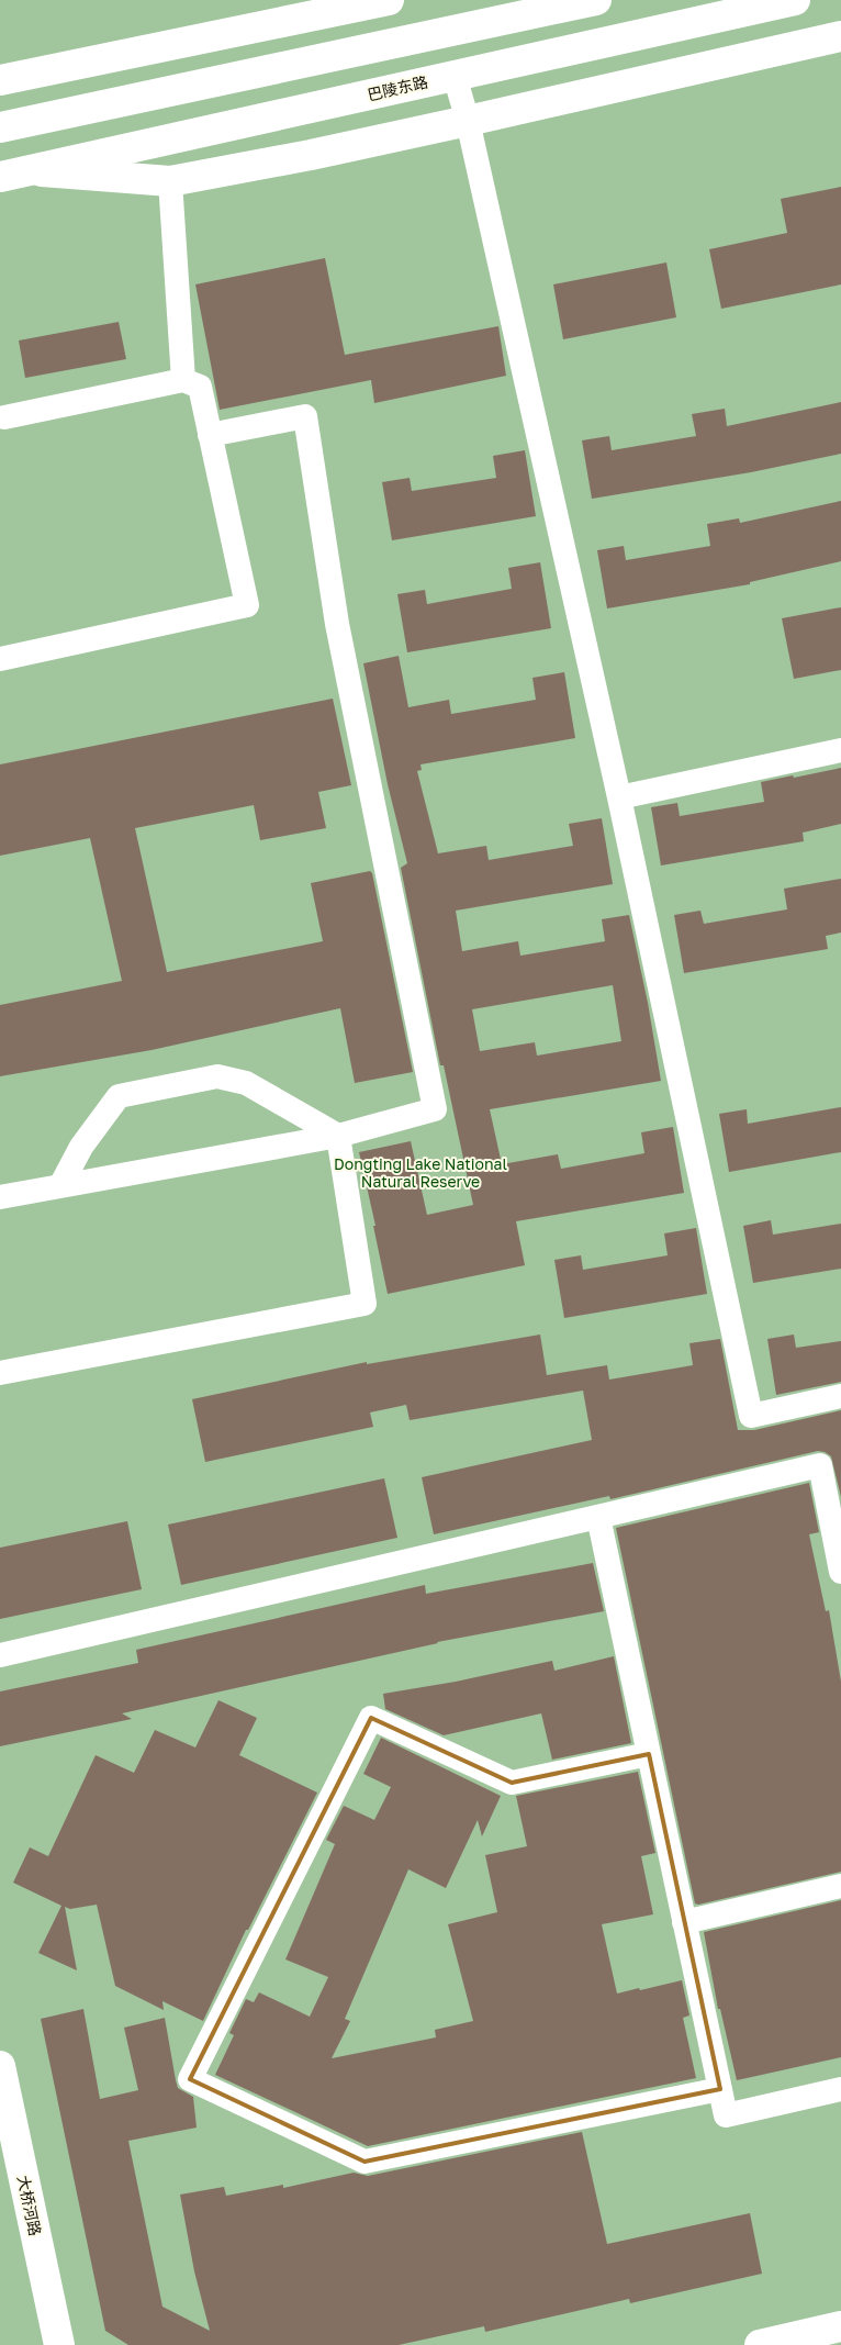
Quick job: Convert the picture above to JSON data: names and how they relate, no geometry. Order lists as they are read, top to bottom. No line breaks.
{"streets":{"street":["巴陵东路","大桥河路"]},"parks":["Dongting Lake National Natural Reserve"]}
